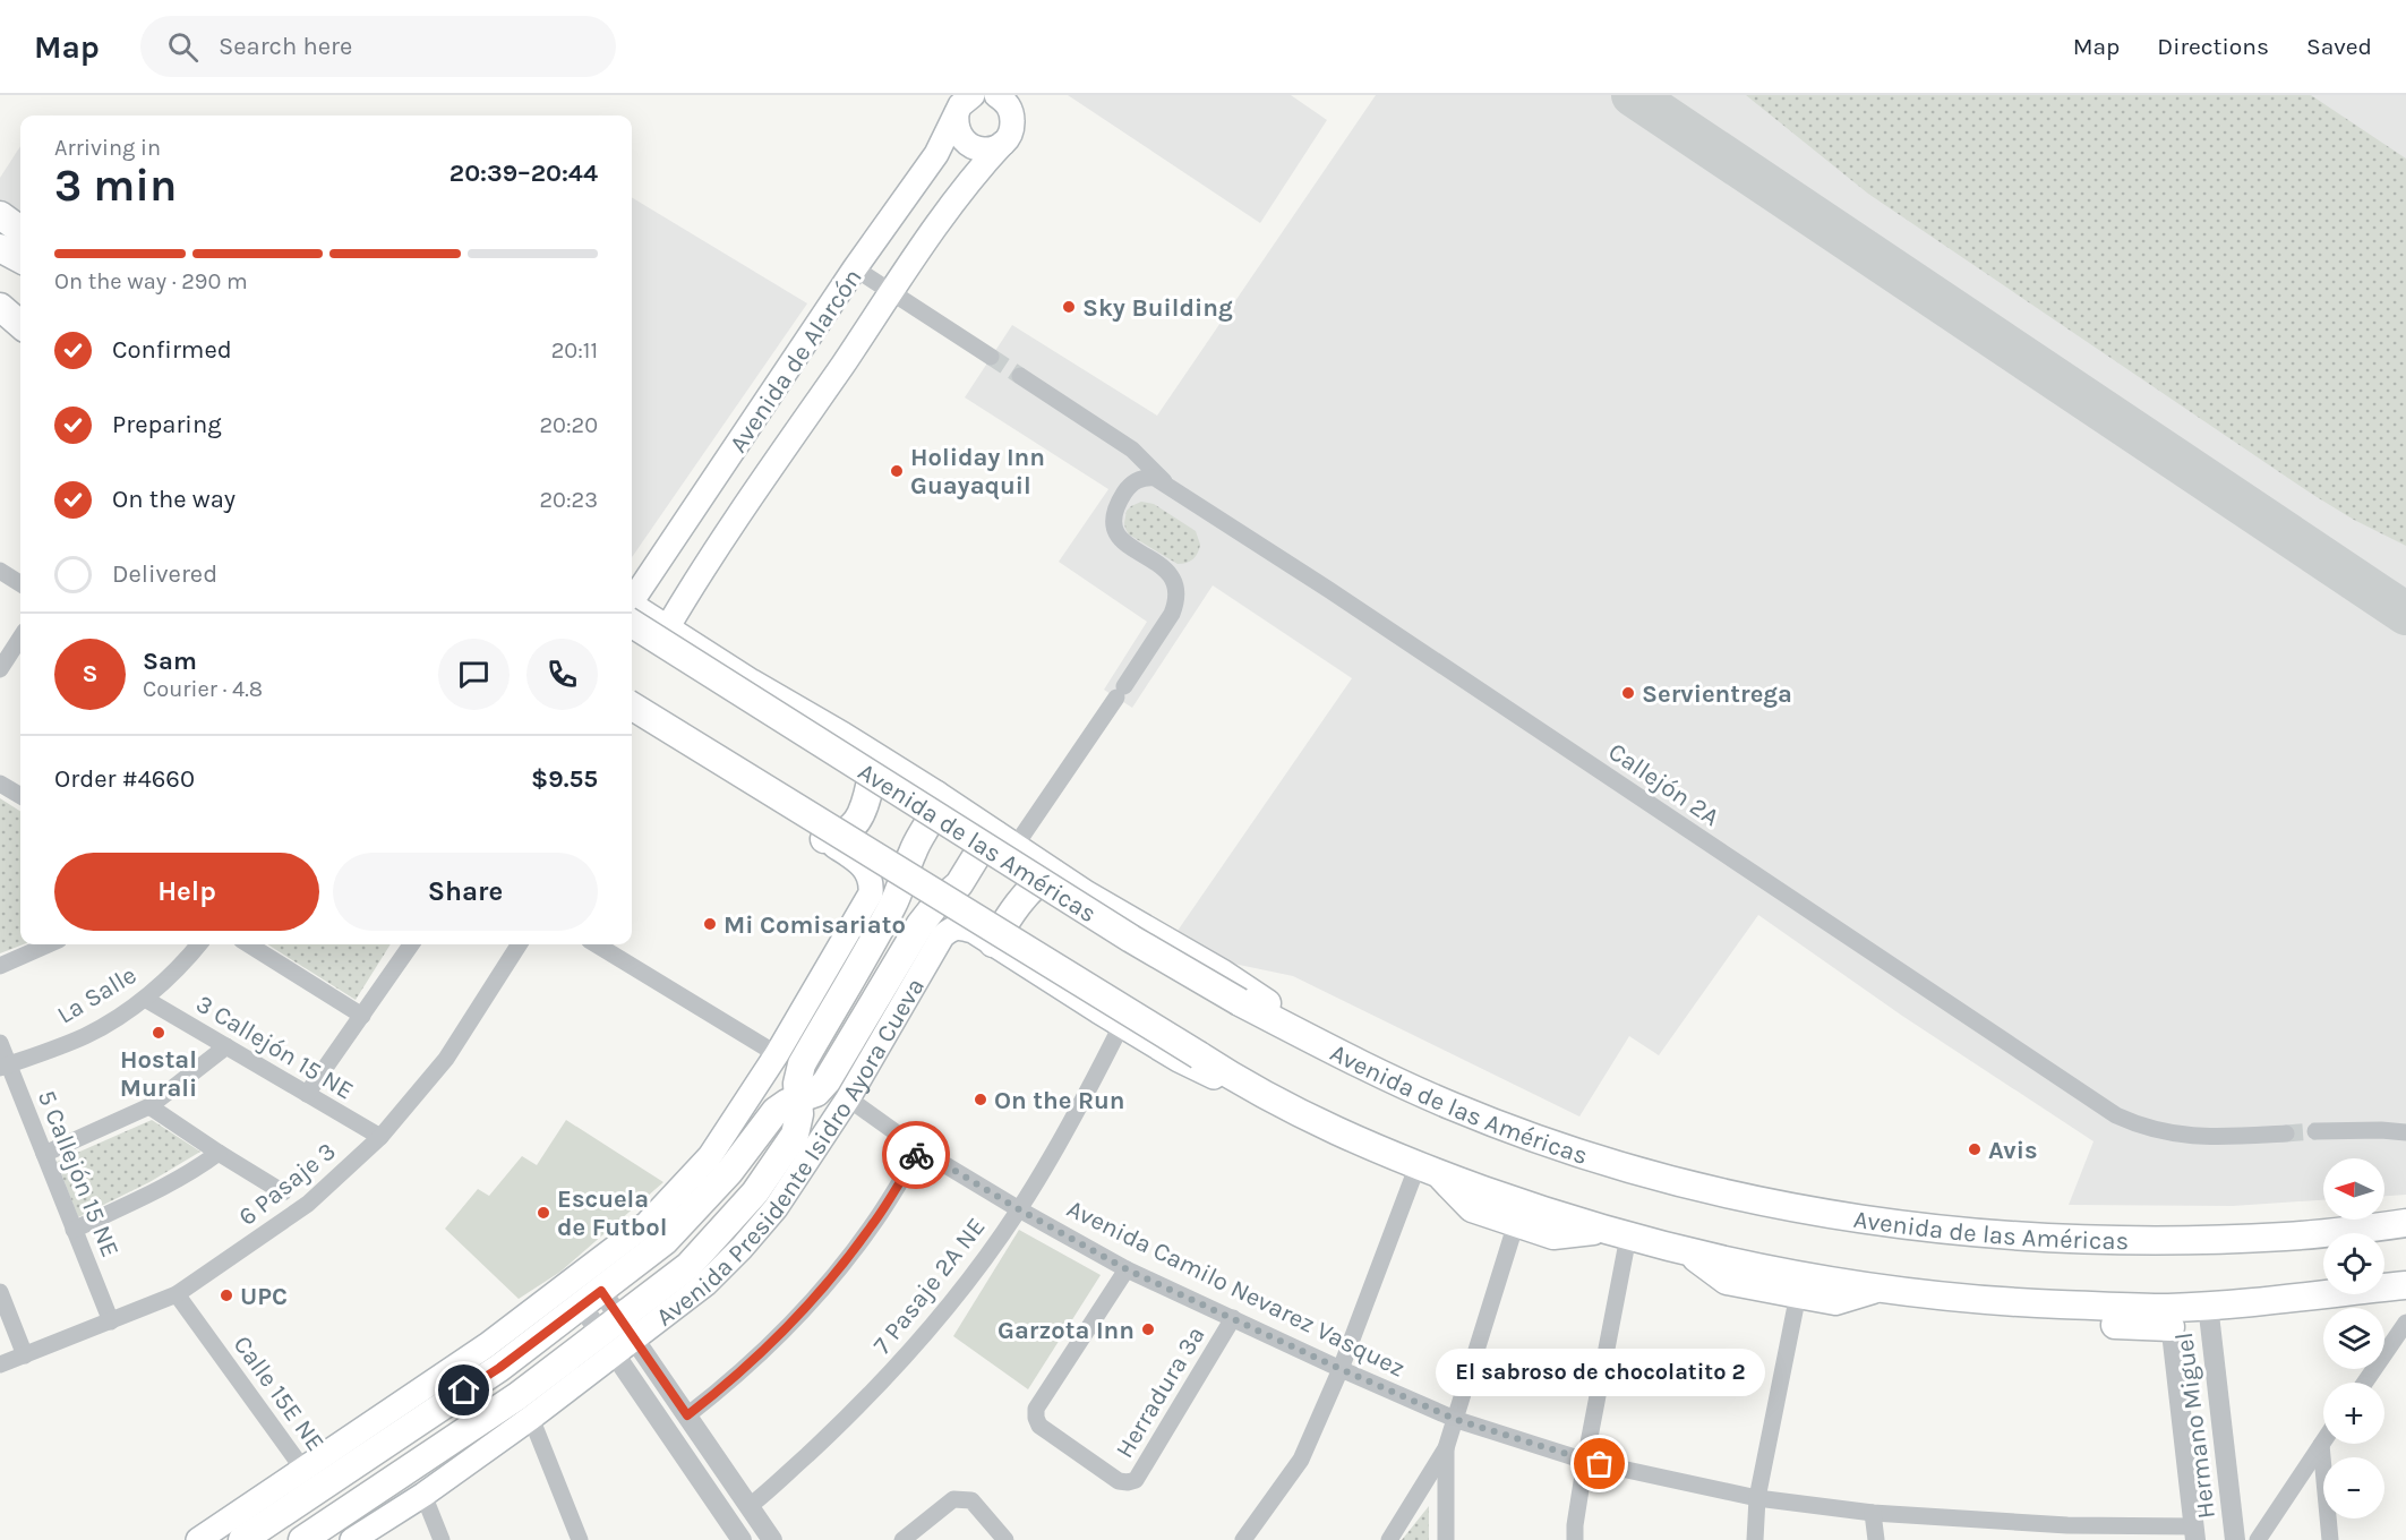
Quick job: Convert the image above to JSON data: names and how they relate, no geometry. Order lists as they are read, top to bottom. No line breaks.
{"streets":{"main road":["Avenida de Alarcón","Avenida de las Américas","Avenida Presidente Isidro Ayora Cueva"],"street":["Callejón 2A","La Salle","3 Callejón 15 NE","5 Callejón 15 NE","6 Pasaje 3","7 Pasaje 2A NE","Avenida Camilo Nevarez Vasquez","Herradura 3a","Calle 15E NE","Hermano Miguel"]},"crossings":[["La Salle","3 Callejón 15 NE"],["La Salle","5 Callejón 15 NE"],["3 Callejón 15 NE","6 Pasaje 3"],["Avenida Presidente Isidro Ayora Cueva","Avenida Camilo Nevarez Vasquez"],["Avenida Presidente Isidro Ayora Cueva","Calle 15E NE"],["5 Callejón 15 NE","6 Pasaje 3"],["6 Pasaje 3","Calle 15E NE"],["7 Pasaje 2A NE","Avenida Camilo Nevarez Vasquez"],["Avenida Camilo Nevarez Vasquez","Herradura 3a"],["Avenida Camilo Nevarez Vasquez","Hermano Miguel"]],"places":["Sky Building","Holiday Inn Guayaquil","Servientrega","Mi Comisariato","Hostal Murali","On the Run","Avis","Escuela de Futbol","UPC","Garzota Inn","El sabroso de chocolatito 2"],"north":"left","page":{"header":"Map","search":"Search here","nav":["Map","Directions","Saved"],"heading":["3 min","Arriving in","20:39–20:44"],"panel":["Sam","Courier · 4.8","Order #4660","$9.55"],"bar":"On the way · 290 m","list":[["Confirmed","20:11"],["Preparing","20:20"],["On the way","20:23"],"Delivered"],"round":"S","buttons":["Help","Share"],"map_buttons":["+","−"],"bubble":"El sabroso de chocolatito 2"}}
